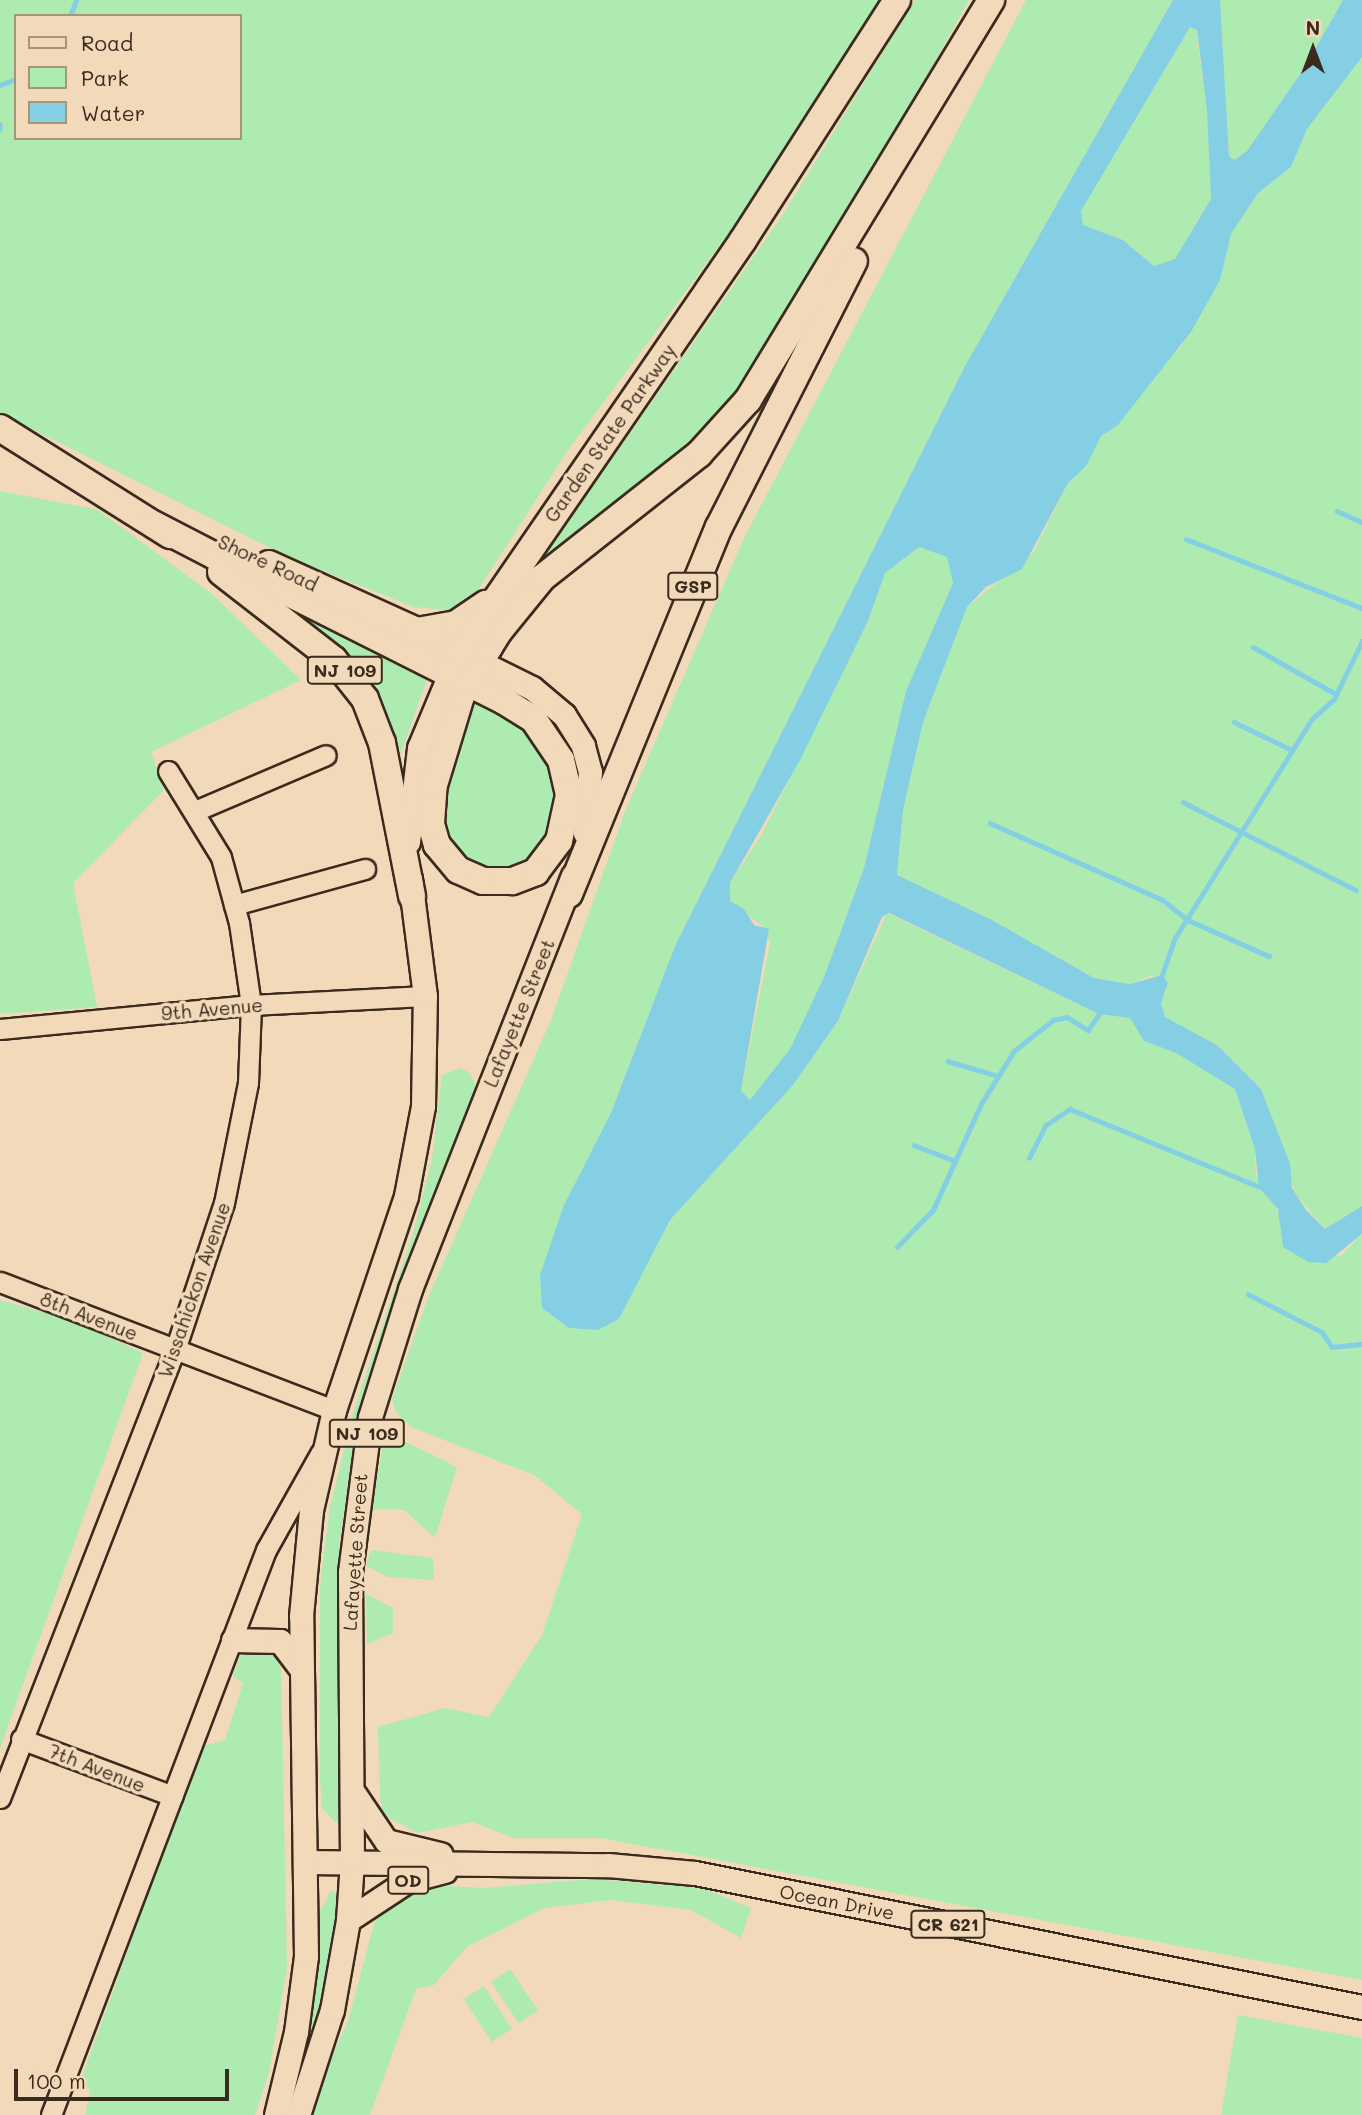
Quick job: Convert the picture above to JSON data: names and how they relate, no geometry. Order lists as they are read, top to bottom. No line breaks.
{"streets":{"highway":["Garden State Parkway","Shore Road","GSP","NJ 109"],"main road":["Lafayette Street","OD","Ocean Drive","CR 621"],"street":["9th Avenue","Wissahickon Avenue","8th Avenue","7th Avenue"]},"crossings":[["Garden State Parkway","Shore Road"],["Garden State Parkway","NJ 109"],["Shore Road","NJ 109"],["GSP","NJ 109"],["GSP","Lafayette Street"],["NJ 109","9th Avenue"],["NJ 109","Lafayette Street"],["NJ 109","8th Avenue"],["NJ 109","Ocean Drive"],["9th Avenue","Wissahickon Avenue"],["Lafayette Street","OD"],["Lafayette Street","Ocean Drive"],["Wissahickon Avenue","8th Avenue"],["Wissahickon Avenue","7th Avenue"],["OD","Ocean Drive"]],"legend":["Road","Park","Water"],"scale_bar":"100 m","north":"top"}
